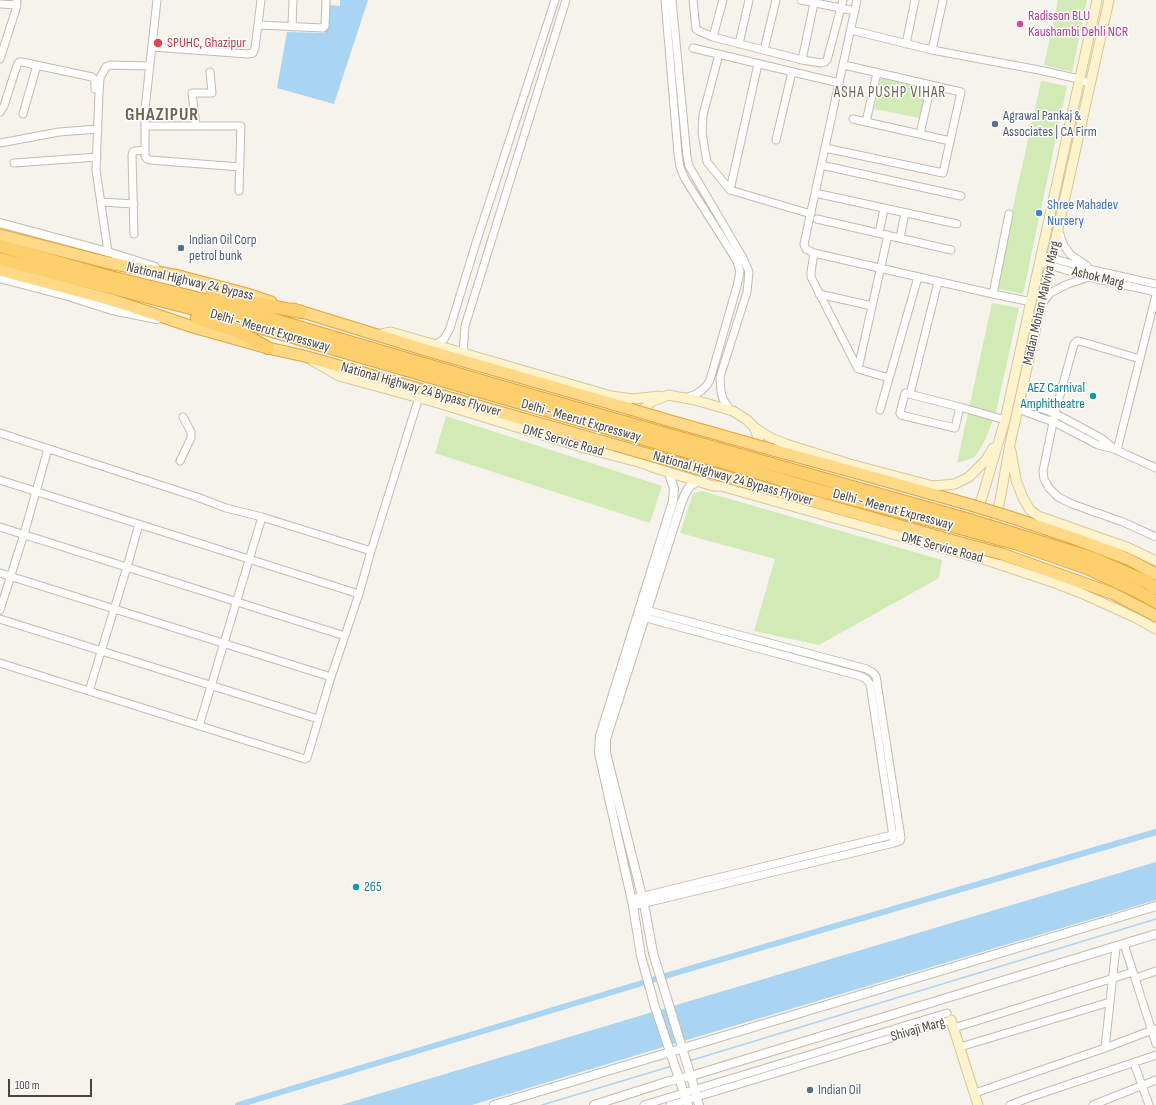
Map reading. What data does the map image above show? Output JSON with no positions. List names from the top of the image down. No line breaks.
{"streets":{"highway":["National Highway 24 Bypass","Delhi - Meerut Expressway","National Highway 24 Bypass Flyover"],"main road":["Madan Mohan Malviya Marg","DME Service Road","Shivaji Marg"],"street":["Ashok Marg"]},"crossings":[["Ashok Marg","Madan Mohan Malviya Marg"],["Madan Mohan Malviya Marg","DME Service Road"],["National Highway 24 Bypass Flyover","DME Service Road"]],"districts":["ASHA PUSHP VIHAR","GHAZIPUR"],"places":["Radisson BLU Kaushambi Dehli NCR","SPUHC, Ghazipur","Agrawal Pankaj & Associates | CA Firm","Shree Mahadev Nursery","Indian Oil Corp petrol bunk","AEZ Carnival Amphitheatre","265","Indian Oil"],"scale_bar":"100 m"}
